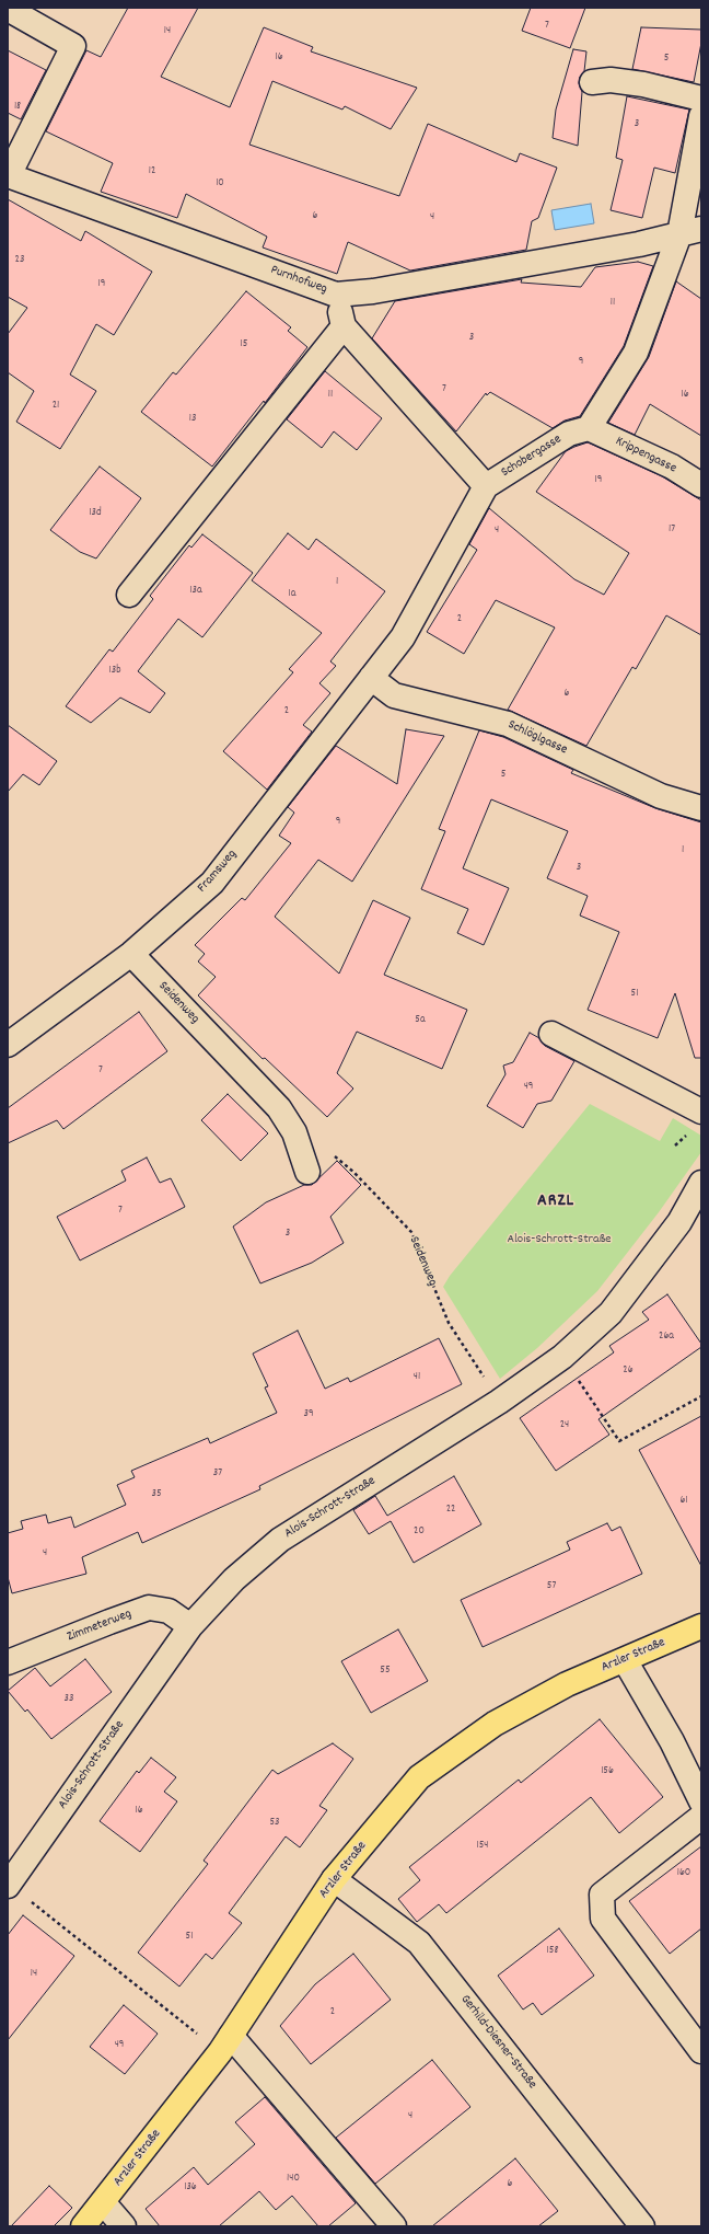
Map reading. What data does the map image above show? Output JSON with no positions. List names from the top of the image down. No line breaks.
{"streets":{"main road":["Arzler Straße"],"street":["Purnhofweg","Krippengasse","Schobergasse","Schlöglgasse","Framsweg","Seidenweg","Alois-Schrott-Straße","Zimmeterweg","Gerhild-Diesner-Straße"]},"crossings":[["Krippengasse","Schobergasse"],["Schobergasse","Schlöglgasse"],["Schobergasse","Framsweg"],["Schlöglgasse","Framsweg"],["Framsweg","Seidenweg"],["Seidenweg","Alois-Schrott-Straße"],["Alois-Schrott-Straße","Zimmeterweg"],["Arzler Straße","Gerhild-Diesner-Straße"]],"districts":["ARZL"],"parks":["Alois-Schrott-Straße"],"house_numbers":["7","14","16","5","18","3","12","10","6","4","23","19","11","3","15","9","7","11","16","21","13","19","13d","17","4","1","13a","1a","2","13b","6","2","5","9","1","3","51","5a","7","49","7","3","26a","26","41","39","24","37","35","61","22","20","4","57","55","33","156","16","53","154","160","51","158","14","2","49","4","140","6","136"]}
